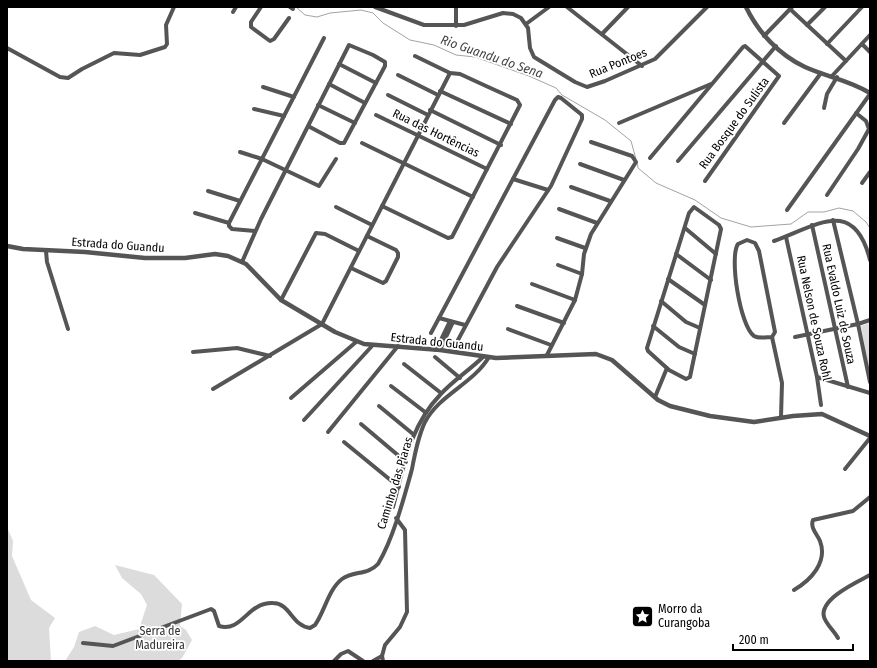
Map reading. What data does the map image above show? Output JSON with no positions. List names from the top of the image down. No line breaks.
{"streets":{"street":["Rua Pontoes","Rua Bosque do Sulista","Rua das Hortências","Estrada do Guandu","Rua Evaldo Luiz de Souza","Rua Nelson de Souza Rohl","Caminho das Piaras"]},"crossings":[["Estrada do Guandu","Caminho das Piaras"]],"water":["Rio Guandu do Sena"],"parks":["Serra de Madureira"],"places":{"place":["Morro da Curangoba"]},"scale_bar":"200 m"}
